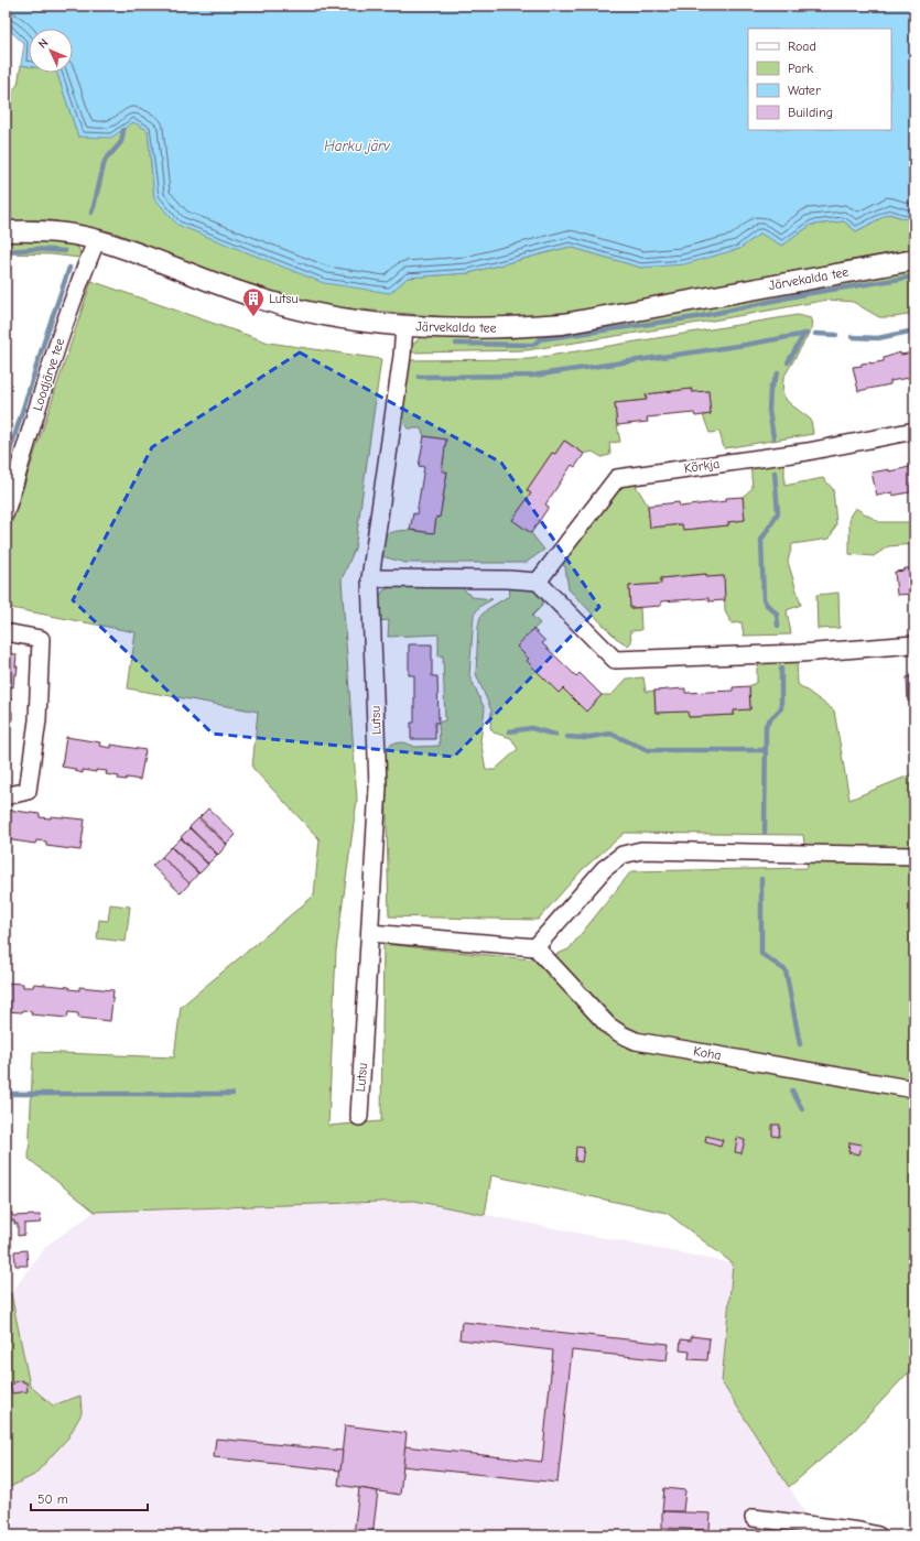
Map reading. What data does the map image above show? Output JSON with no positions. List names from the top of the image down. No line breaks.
{"streets":{"street":["Järvekalda tee","Loodjärve tee","Kõrkja","Lutsu","Koha"]},"crossings":[["Järvekalda tee","Loodjärve tee"],["Järvekalda tee","Lutsu"]],"water":["Harku järv"],"places":{"building":["Lutsu"]},"legend":["Road","Park","Water","Building"],"scale_bar":"50 m","north":"top left"}
